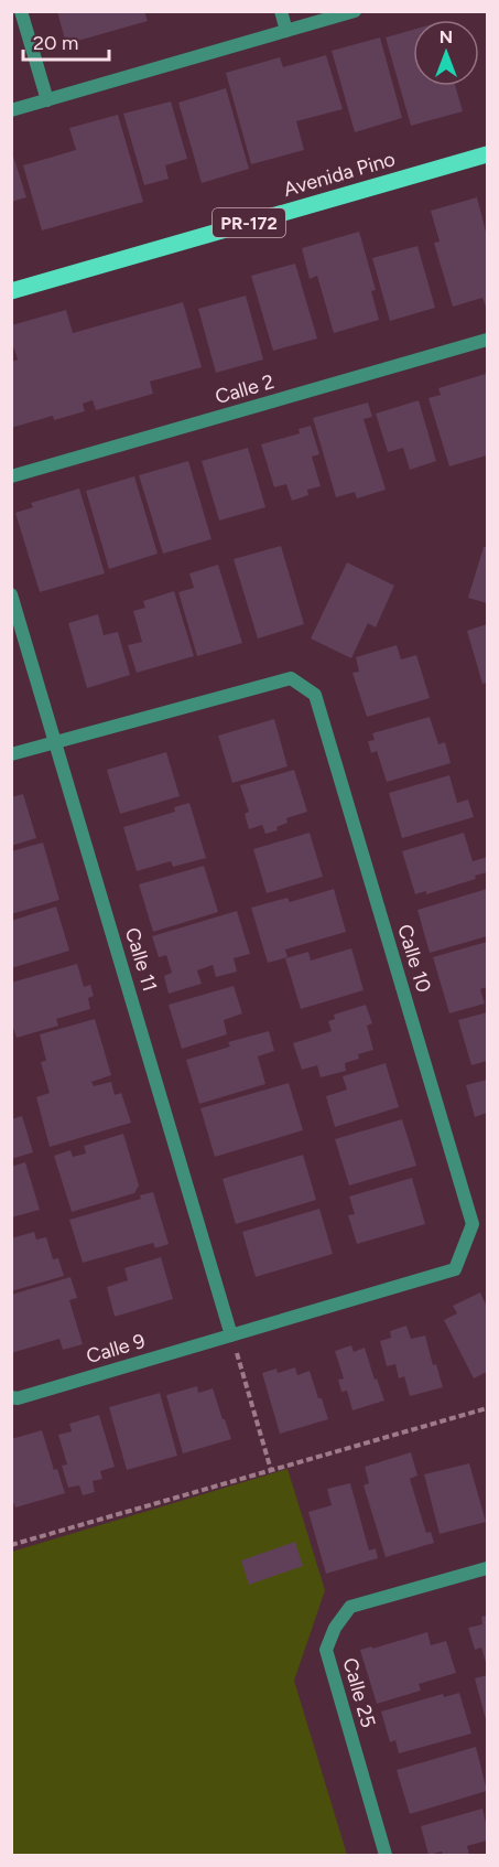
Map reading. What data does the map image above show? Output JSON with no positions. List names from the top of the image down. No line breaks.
{"streets":{"main road":["Avenida Pino","PR-172"],"street":["Calle 2","Calle 10","Calle 11","Calle 9","Calle 25"]},"crossings":[["Calle 10","Calle 11"],["Calle 10","Calle 9"],["Calle 11","Calle 9"]],"scale_bar":"20 m","north":"top"}
